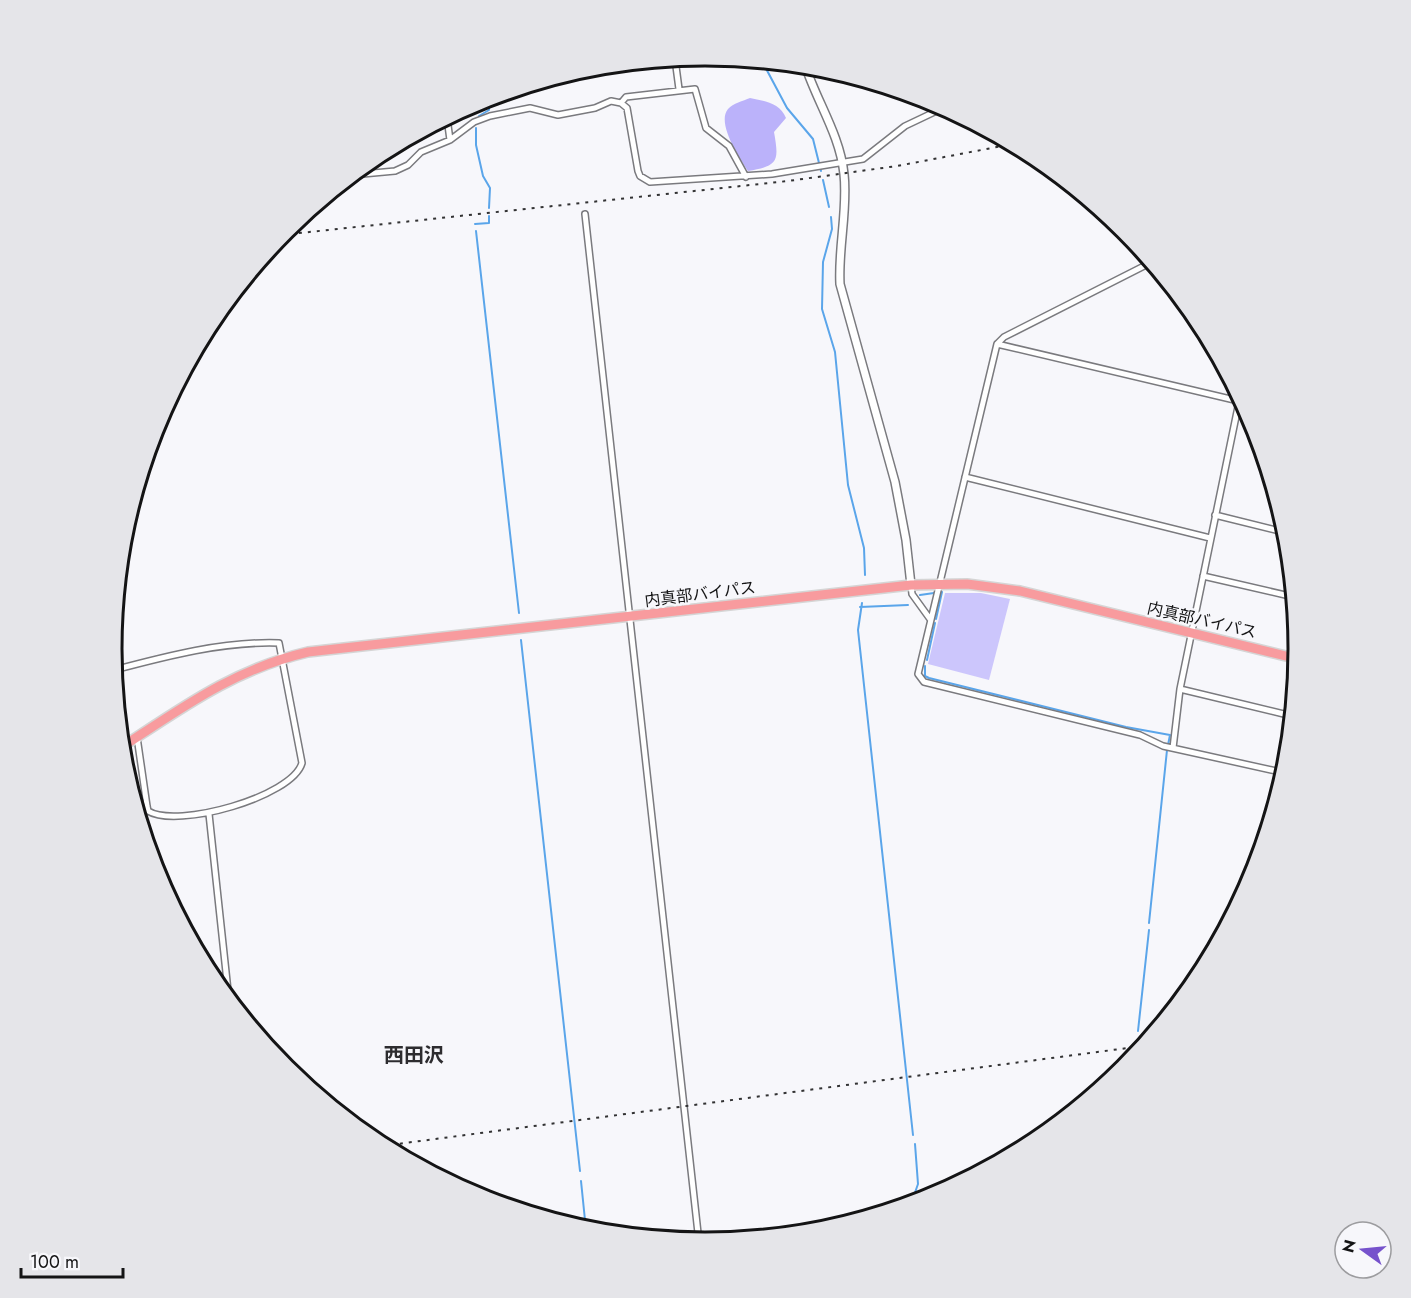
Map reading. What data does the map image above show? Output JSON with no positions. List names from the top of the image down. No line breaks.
{"streets":{"highway":["内真部バイパス"]},"districts":["西田沢"],"scale_bar":"100 m","north":"left"}
